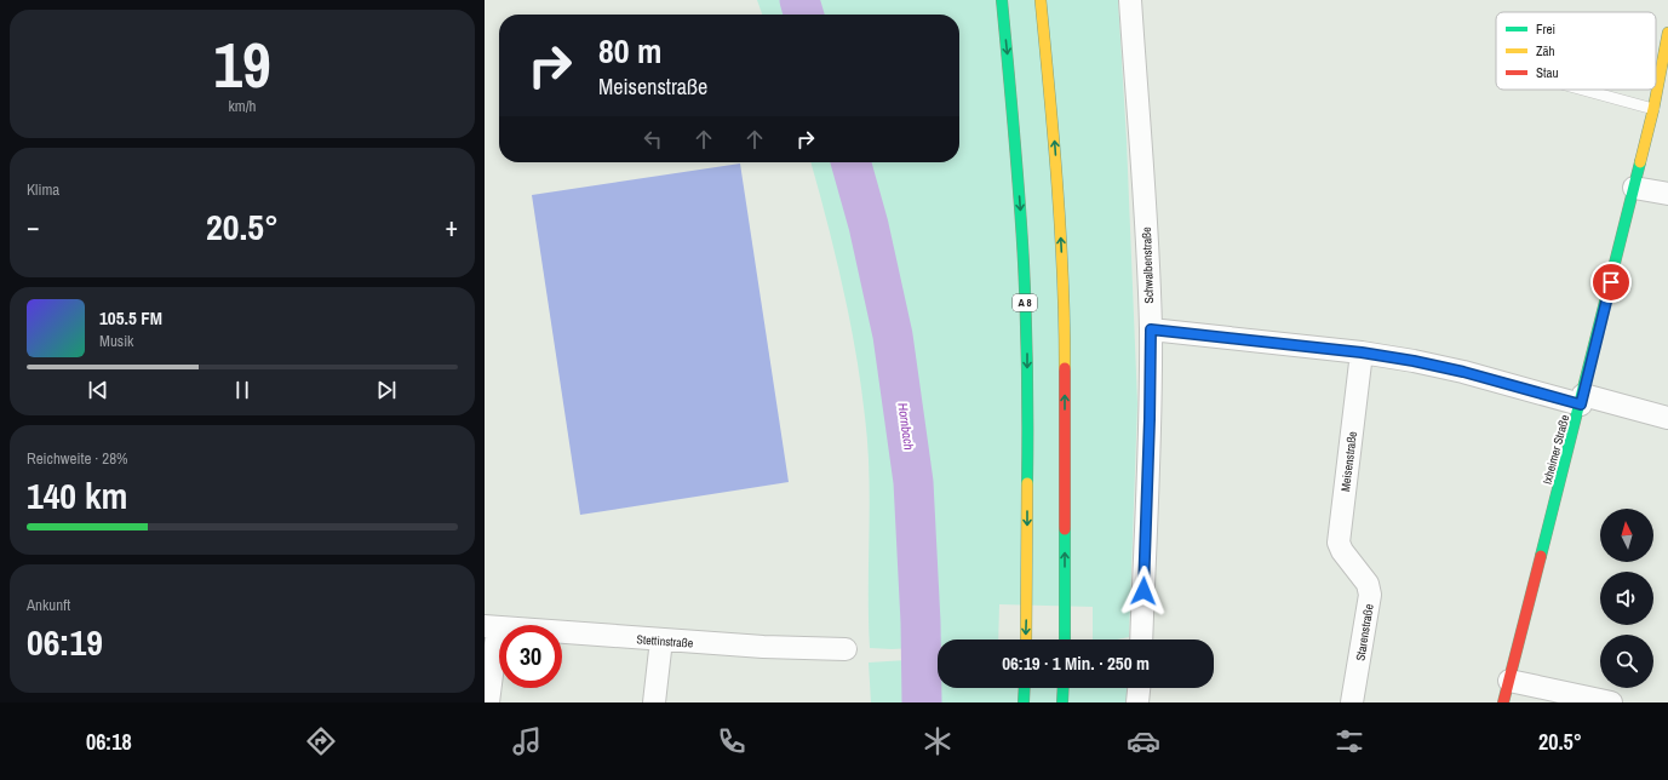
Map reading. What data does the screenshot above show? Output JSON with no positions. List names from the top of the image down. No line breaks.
{"streets":{"main road":["A 8","Ixheimer Straße"],"street":["Schwalbenstraße","Meisenstraße","Starenstraße","Stettinstraße"]},"crossings":[["Meisenstraße","Starenstraße"]],"water":["Hornbach"],"legend":["Frei","Zäh","Stau"],"north":"top","page":{"tile":[["19","km/h"],"Klima",["Reichweite · 28%","140 km"],["Ankunft","06:19"]],"turn":["80 m","Meisenstraße"],"heat":["−","20.5°","+"],"song":["105.5 FM","Musik"],"limit":"30","trip":"06:19 · 1 Min. · 250 m","tabs":["06:18","20.5°"]}}
